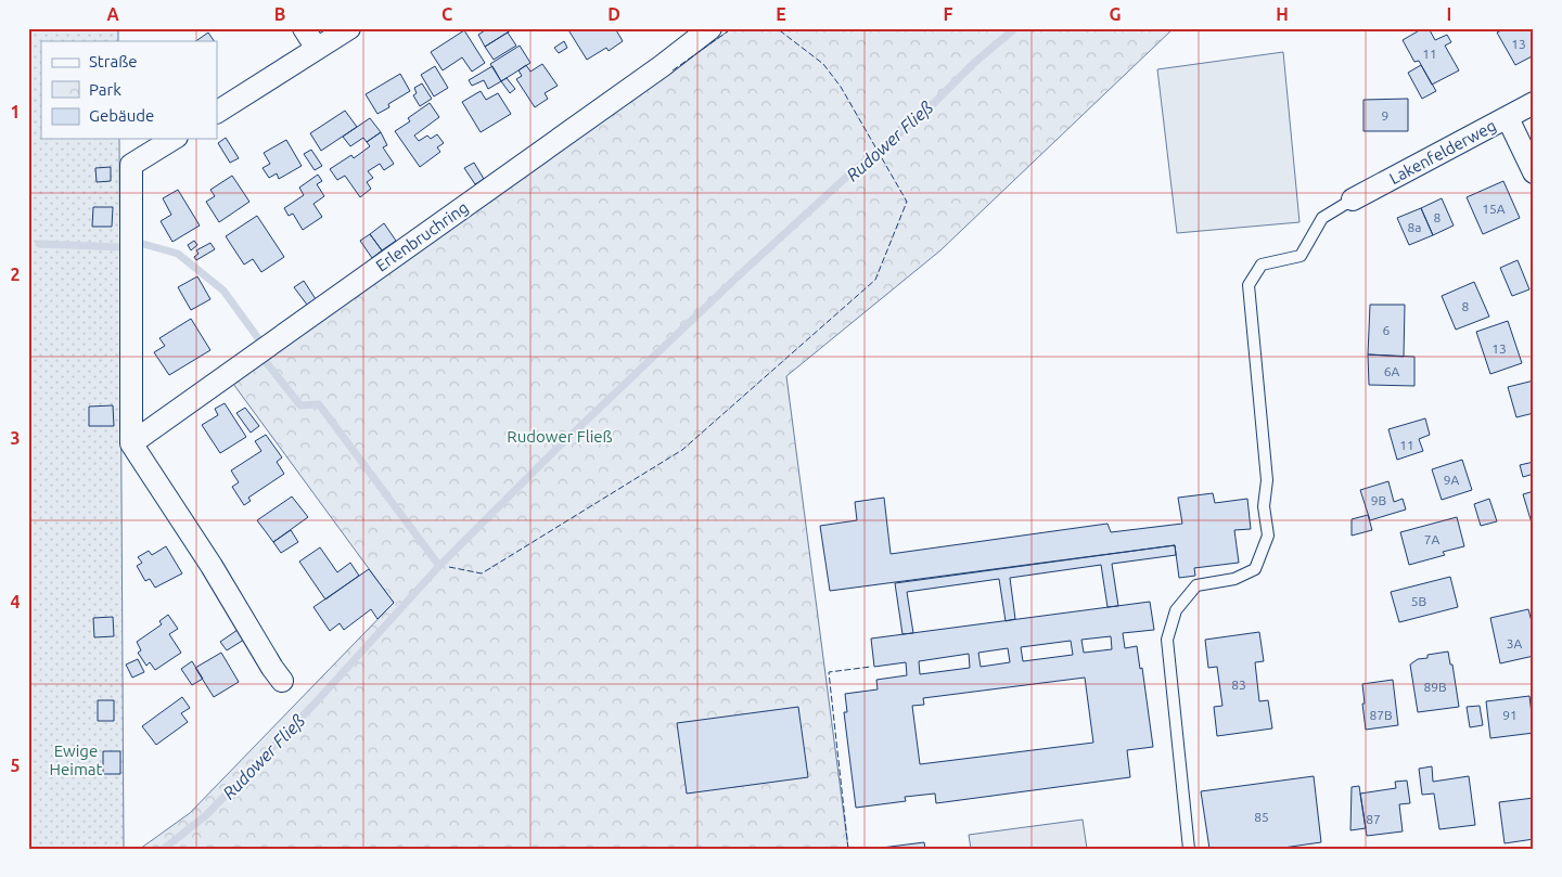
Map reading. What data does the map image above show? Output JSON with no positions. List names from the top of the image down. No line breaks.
{"streets":{"street":["Lakenfelderweg","Erlenbruchring"]},"water":["Rudower Fließ"],"parks":["Rudower Fließ","Ewige Heimat"],"house_numbers":["13","11","9","15A","8","8a","8","6","13","6A","11","9A","9B","7A","5B","3A","83","89B","87B","91","85","87"],"legend":["Straße","Park","Gebäude"],"grid":{"columns":["A","B","C","D","E","F","G","H","I"],"rows":["1","2","3","4","5"]}}
